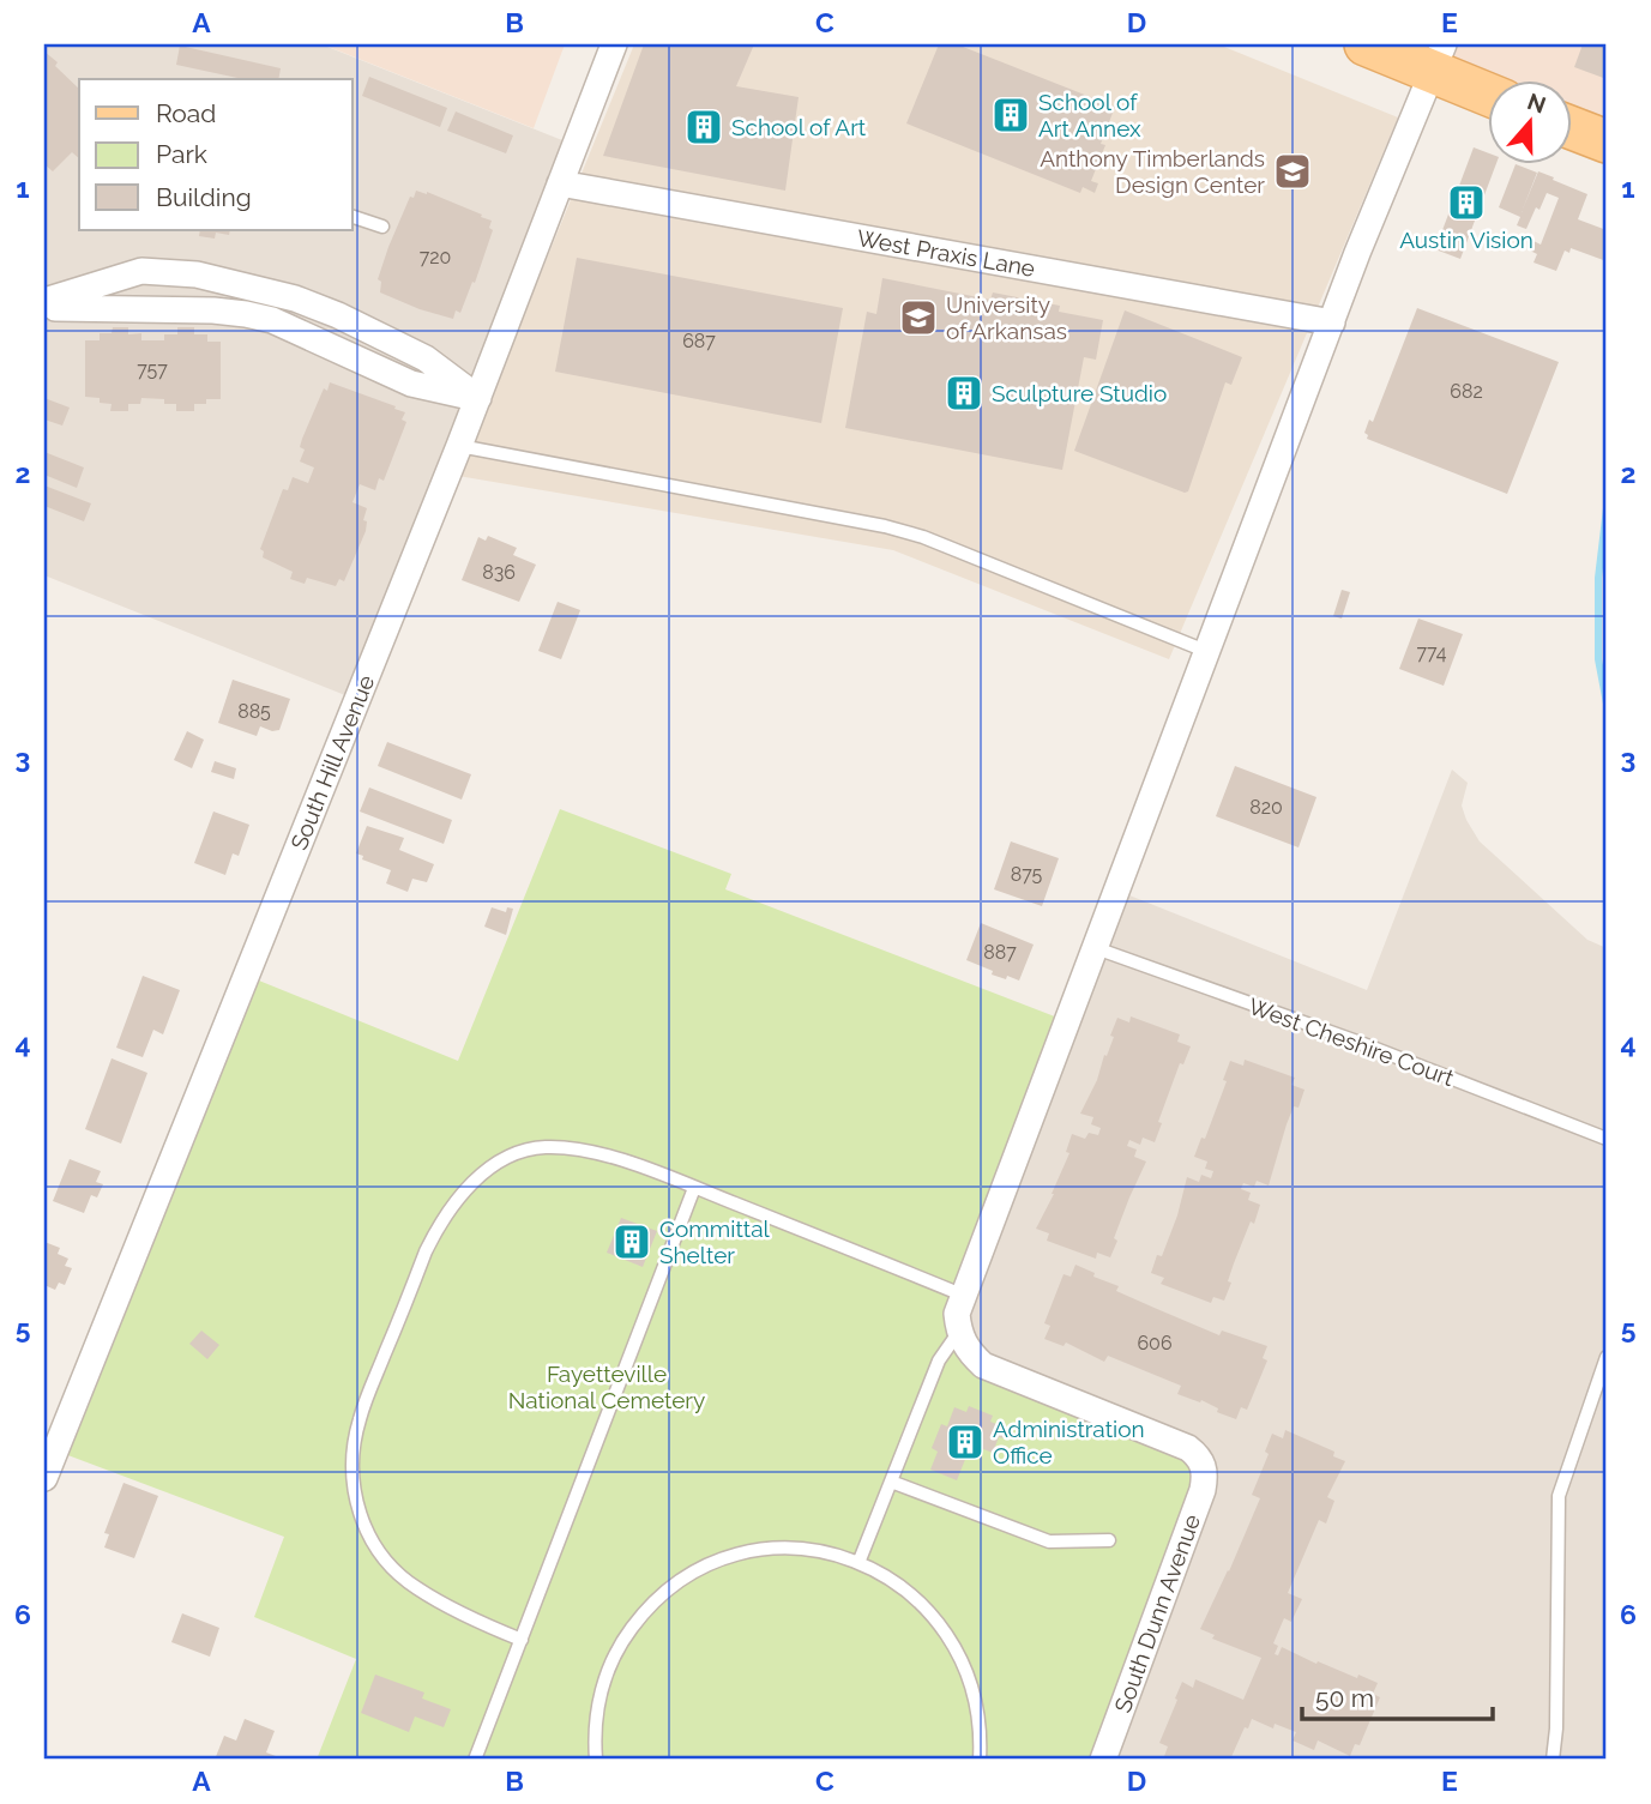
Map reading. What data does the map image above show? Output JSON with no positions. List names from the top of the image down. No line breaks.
{"streets":{"street":["West Praxis Lane","South Hill Avenue","South Dunn Avenue"],"lane":["West Cheshire Court"]},"crossings":[["West Praxis Lane","South Hill Avenue"]],"parks":["Fayetteville National Cemetery"],"places":{"building":["School of Art Annex","School of Art","Austin Vision","Sculpture Studio","Committal Shelter","Administration Office"],"school or university":["Anthony Timberlands Design Center","University of Arkansas"]},"house_numbers":["720","687","757","682","836","774","885","820","875","887","606"],"legend":["Road","Park","Building"],"scale_bar":"50 m","north":"top","grid":{"columns":["A","B","C","D","E"],"rows":["1","2","3","4","5","6"]}}
